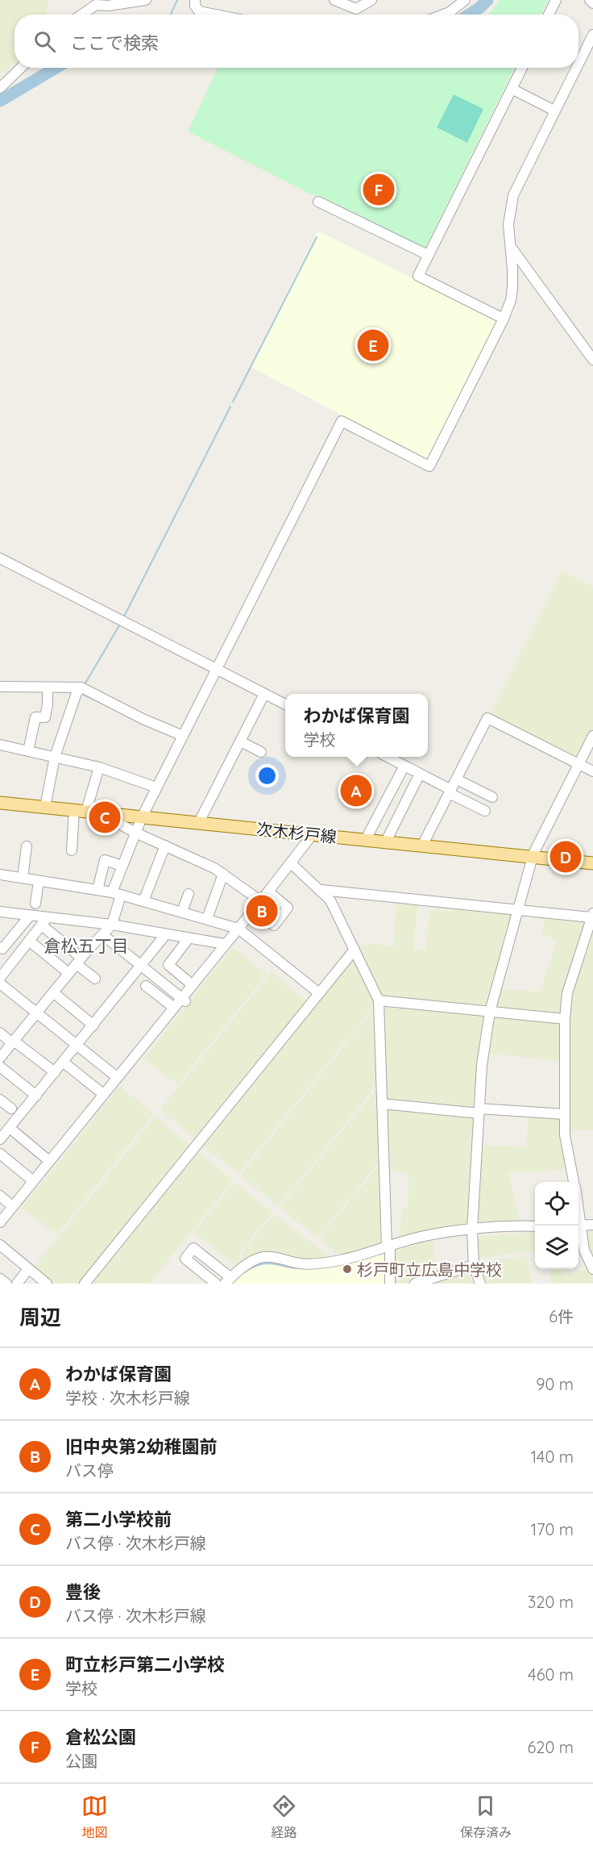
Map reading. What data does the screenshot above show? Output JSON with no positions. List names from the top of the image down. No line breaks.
{"streets":{"main road":["次木杉戸線"]},"districts":["倉松五丁目"],"places":["杉戸町立広島中学校"],"page":{"search":"ここで検索","pins":["F","E","A","C","D","B"],"popup":["わかば保育園","学校"],"heading":["周辺","6件"],"list":[{"mark":"A","name":"わかば保育園","note":"学校 · 次木杉戸線","value":"90 m"},{"mark":"B","name":"旧中央第2幼稚園前","note":"バス停","value":"140 m"},{"mark":"C","name":"第二小学校前","note":"バス停 · 次木杉戸線","value":"170 m"},{"mark":"D","name":"豊後","note":"バス停 · 次木杉戸線","value":"320 m"},{"mark":"E","name":"町立杉戸第二小学校","note":"学校","value":"460 m"},{"mark":"F","name":"倉松公園","note":"公園","value":"620 m"}],"nav":["地図","経路","保存済み"]}}
